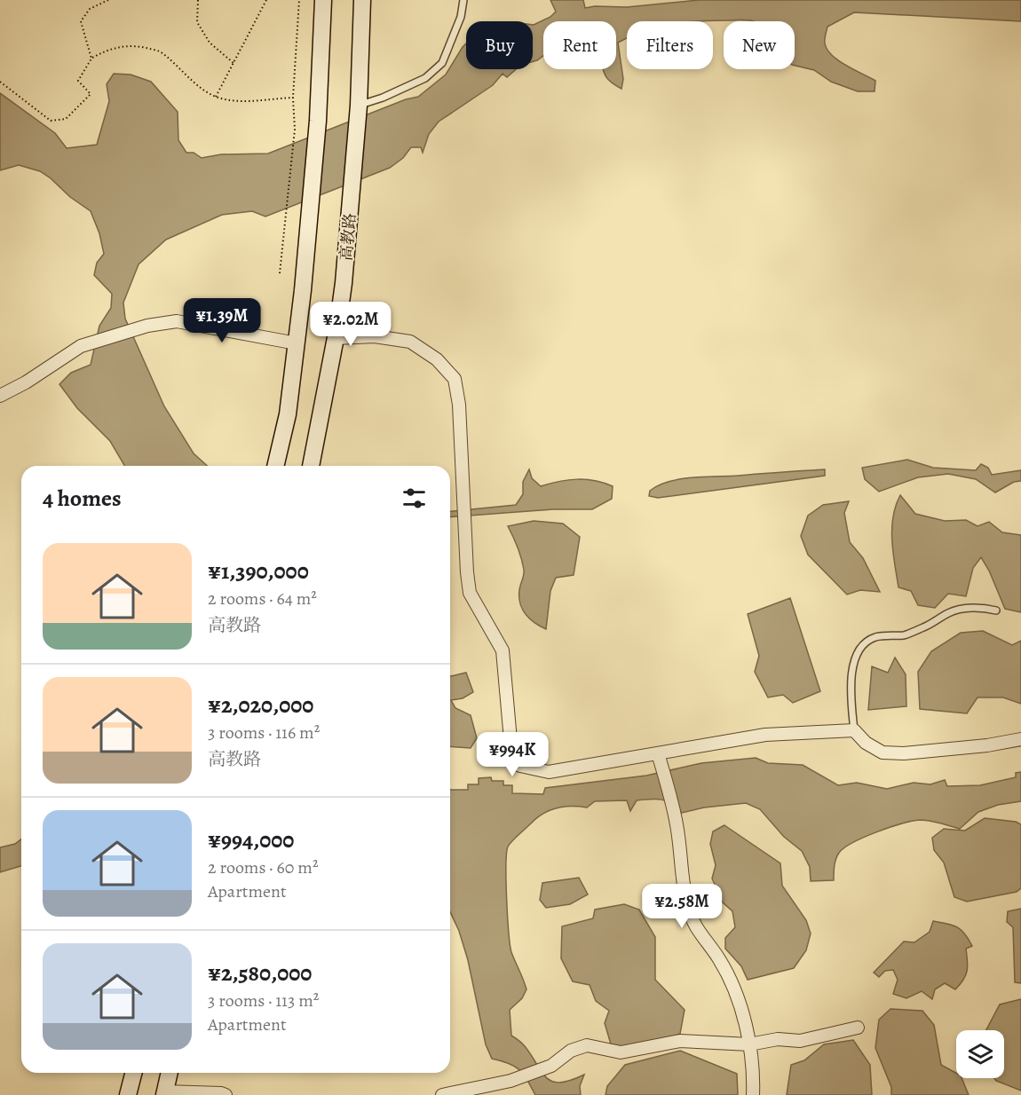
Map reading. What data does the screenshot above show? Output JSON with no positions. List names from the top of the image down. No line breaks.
{"streets":{"main road":["高教路"]},"page":{"chip":["Buy","Rent","Filters","New"],"price":["¥1.39M","¥2.02M","¥994K","¥2.58M"],"heading":"4 homes","list":[{"name":"¥1,390,000","note":"2 rooms · 64 m² · 高教路"},{"name":"¥2,020,000","note":"3 rooms · 116 m² · 高教路"},{"name":"¥994,000","note":"2 rooms · 60 m² · Apartment"},{"name":"¥2,580,000","note":"3 rooms · 113 m² · Apartment"}]}}
